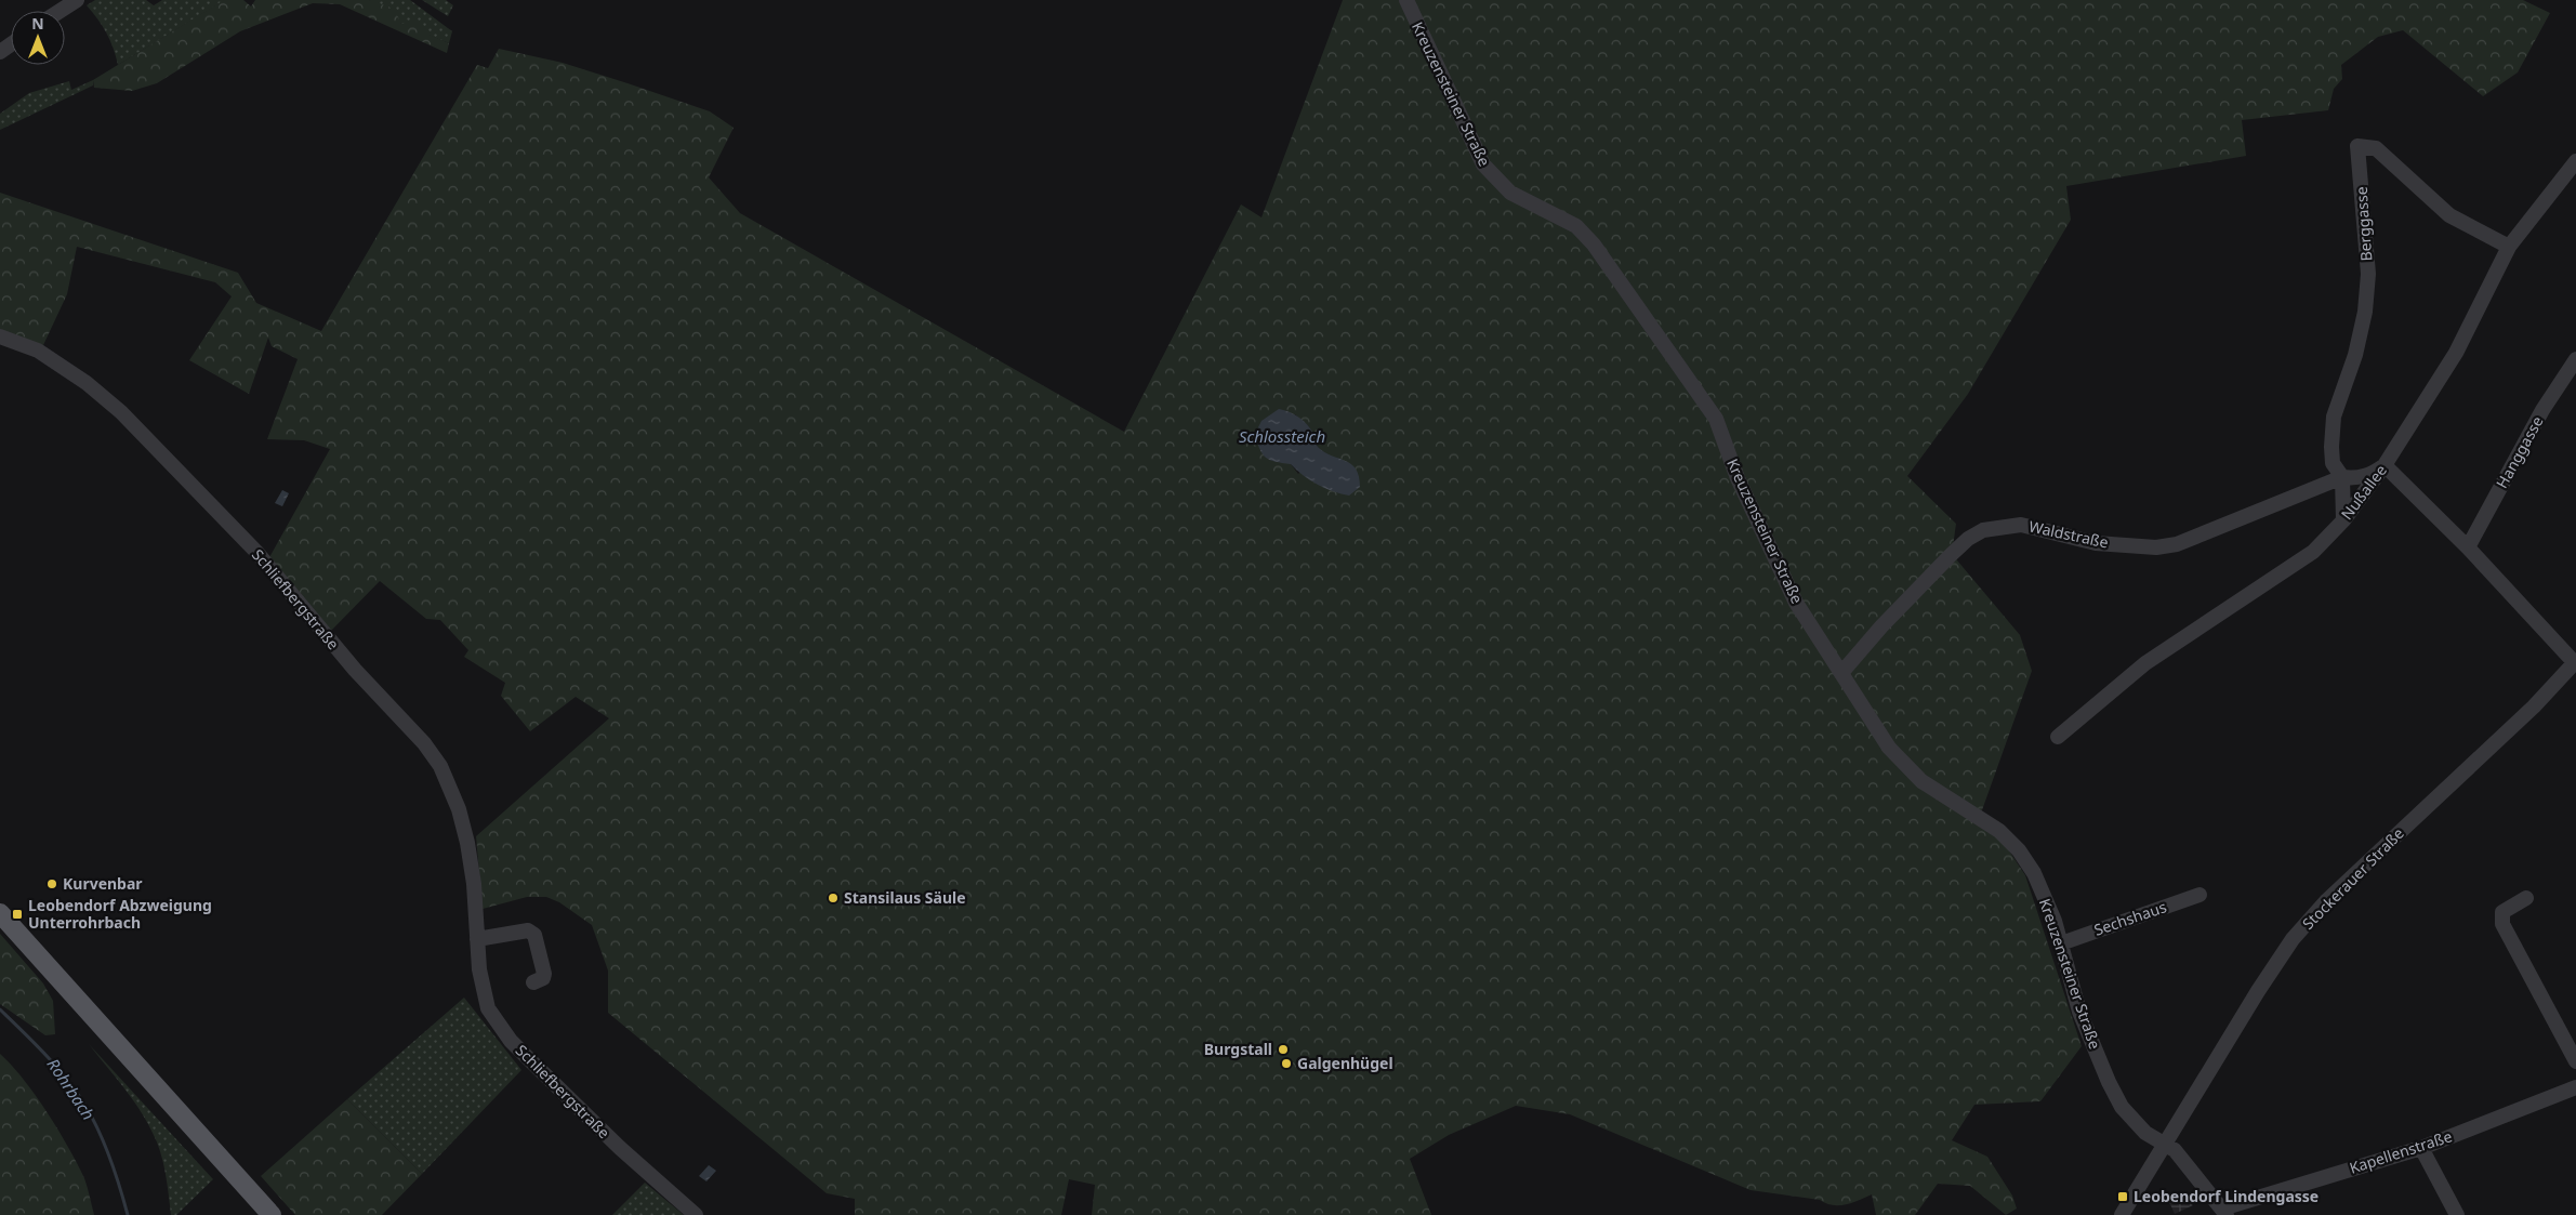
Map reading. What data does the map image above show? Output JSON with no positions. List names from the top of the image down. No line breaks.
{"streets":{"street":["Kreuzensteiner Straße","Berggasse","Hanggasse","Nußallee","Waldstraße","Schliefbergstraße","Stockerauer Straße","Sechshaus","Kapellenstraße"]},"crossings":[["Kreuzensteiner Straße","Waldstraße"],["Kreuzensteiner Straße","Stockerauer Straße"],["Kreuzensteiner Straße","Sechshaus"],["Kreuzensteiner Straße","Kapellenstraße"],["Berggasse","Nußallee"],["Berggasse","Waldstraße"]],"water":["Schlossteich","Rohrbach"],"places":{"other":["Kurvenbar","Stansilaus Säule","Burgstall","Galgenhügel"],"transit":["Leobendorf Abzweigung Unterrohrbach","Leobendorf Lindengasse"]},"north":"top"}
